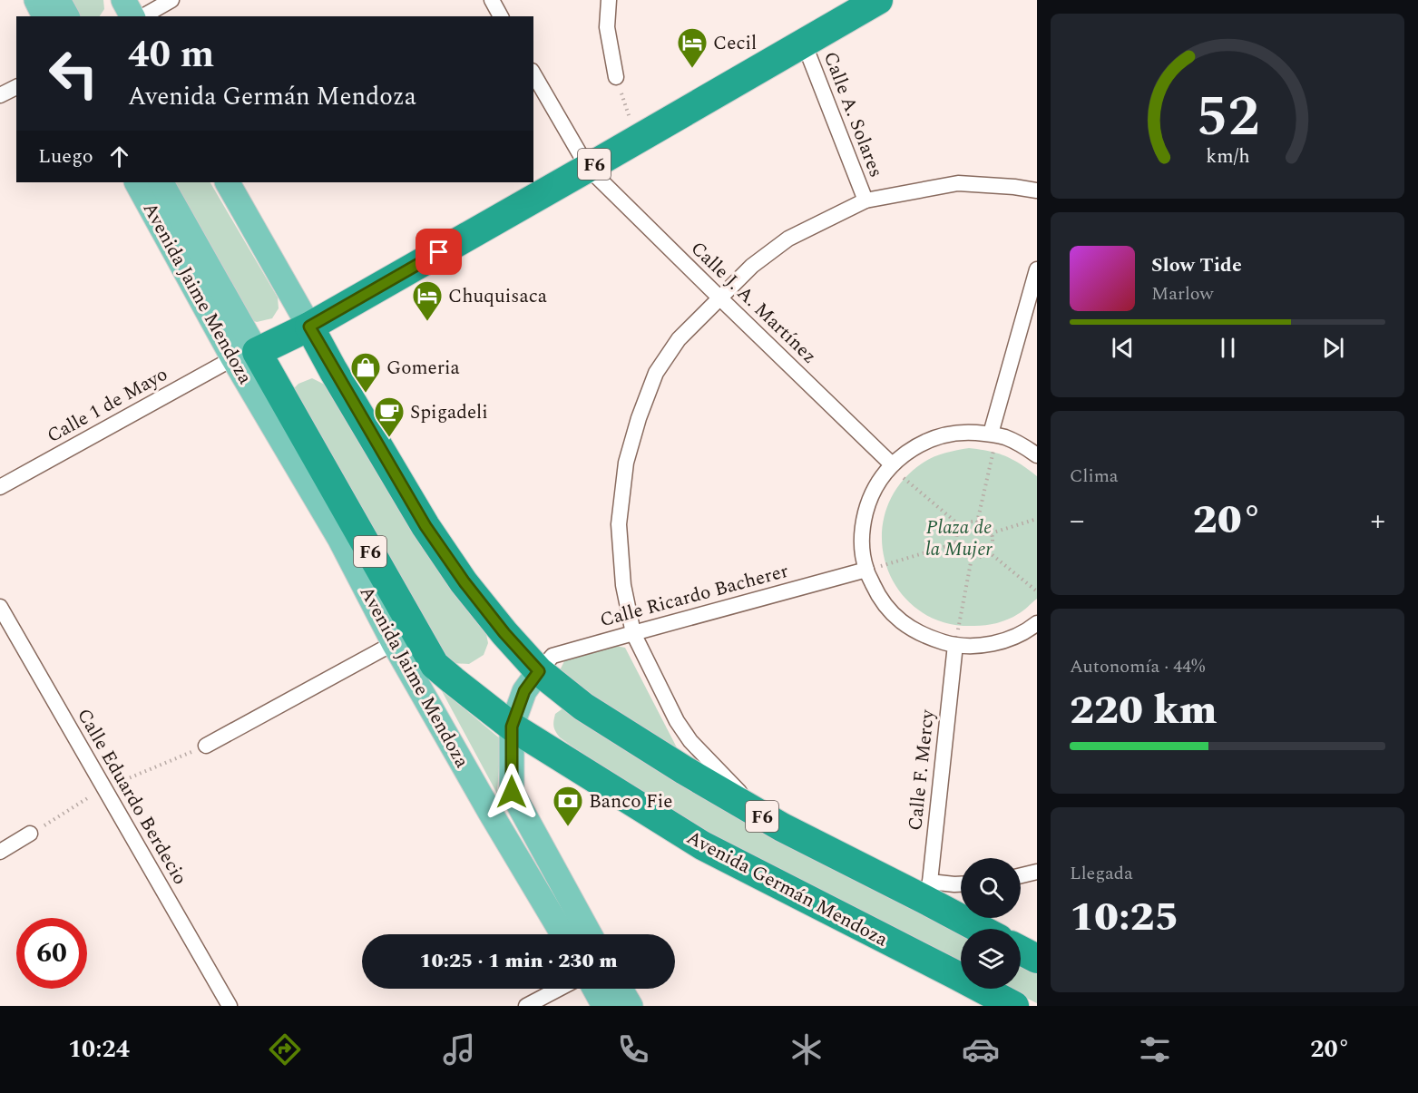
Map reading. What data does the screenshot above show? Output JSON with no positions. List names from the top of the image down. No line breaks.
{"streets":{"highway":["F6","Avenida Jaime Mendoza","Avenida Germán Mendoza"],"street":["Calle A. Solares","Calle J. A. Martínez","Calle 1 de Mayo","Calle Ricardo Bacherer","Calle F. Mercy","Calle Eduardo Berdecio"]},"crossings":[["Calle A. Solares","F6"],["F6","Avenida Jaime Mendoza"],["F6","Calle J. A. Martínez"],["F6","Calle 1 de Mayo"],["F6","Calle Ricardo Bacherer"],["F6","Calle F. Mercy"],["Avenida Jaime Mendoza","Calle 1 de Mayo"],["Avenida Jaime Mendoza","Avenida Germán Mendoza"]],"parks":["Plaza de la Mujer"],"places":{"hotel":["Cecil","Chuquisaca"],"shop":["Gomeria"],"cafe":["Spigadeli"],"bank":["Banco Fie"]},"page":{"turn":["40 m","Avenida Germán Mendoza"],"then":"Luego","song":["Slow Tide","Marlow"],"tile":["Clima",["Autonomía · 44%","220 km"],["Llegada","10:25"]],"heat":["−","20°","+"],"limit":"60","trip":"10:25 · 1 min · 230 m","tabs":["10:24","20°"],"gauge":["52","km/h"]}}
